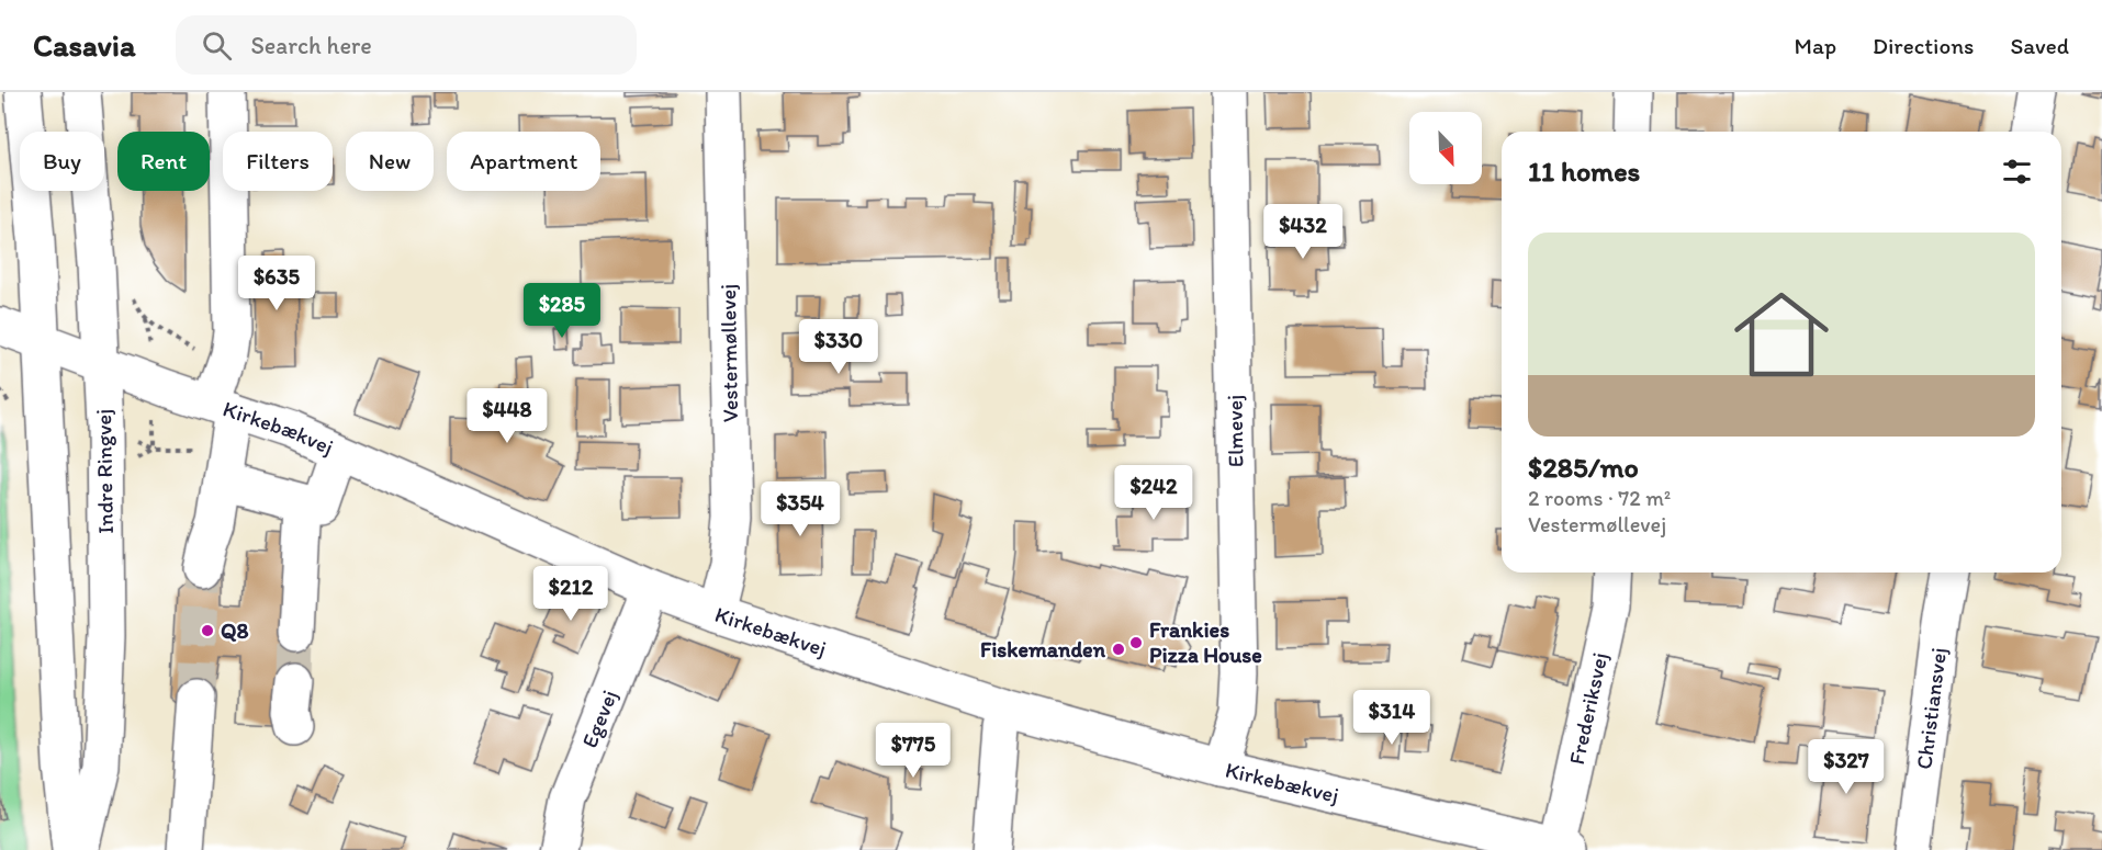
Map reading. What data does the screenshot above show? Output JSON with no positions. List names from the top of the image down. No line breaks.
{"streets":{"street":["Vestermøllevej","Kirkebækvej","Elmevej","Indre Ringvej","Frederiksvej","Christiansvej","Egevej"]},"crossings":[["Vestermøllevej","Kirkebækvej"],["Kirkebækvej","Elmevej"],["Kirkebækvej","Indre Ringvej"],["Kirkebækvej","Frederiksvej"],["Kirkebækvej","Egevej"]],"places":["Q8","Frankies Pizza House","Fiskemanden"],"north":"bottom right","page":{"header":"Casavia","search":"Search here","nav":["Map","Directions","Saved"],"chip":["Buy","Rent","Filters","New","Apartment"],"heading":"11 homes","price":["$432","$635","$285","$330","$448","$242","$354","$212","$314","$775","$327"],"list":[{"name":"$285/mo","note":"2 rooms · 72 m² · Vestermøllevej"}]}}
